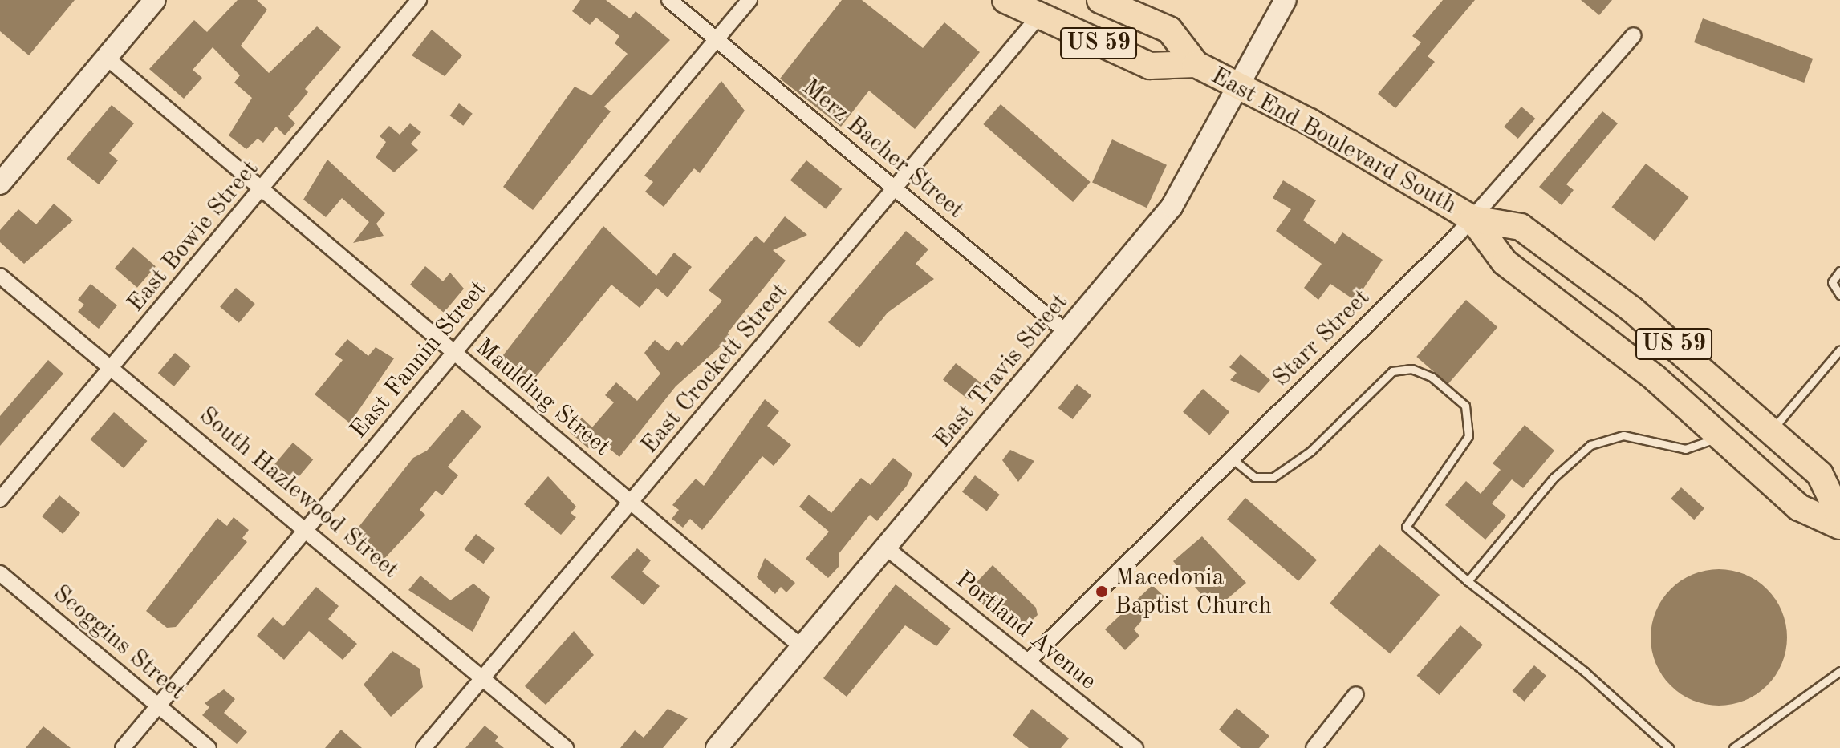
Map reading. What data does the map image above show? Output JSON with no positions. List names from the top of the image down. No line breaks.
{"streets":{"highway":["US 59","East End Boulevard South"],"street":["Merz Bacher Street","East Bowie Street","Starr Street","East Fannin Street","East Crockett Street","East Travis Street","Maulding Street","South Hazlewood Street","Portland Avenue","Scoggins Street"]},"crossings":[["East End Boulevard South","Starr Street"],["East End Boulevard South","East Crockett Street"],["East End Boulevard South","East Travis Street"],["Merz Bacher Street","East Fannin Street"],["Merz Bacher Street","East Crockett Street"],["Merz Bacher Street","East Travis Street"],["East Bowie Street","Maulding Street"],["East Bowie Street","South Hazlewood Street"],["Starr Street","Portland Avenue"],["East Fannin Street","Maulding Street"],["East Fannin Street","South Hazlewood Street"],["East Fannin Street","Scoggins Street"],["East Crockett Street","Maulding Street"],["East Crockett Street","South Hazlewood Street"],["East Travis Street","Maulding Street"],["East Travis Street","Portland Avenue"]],"places":["Macedonia Baptist Church"]}
